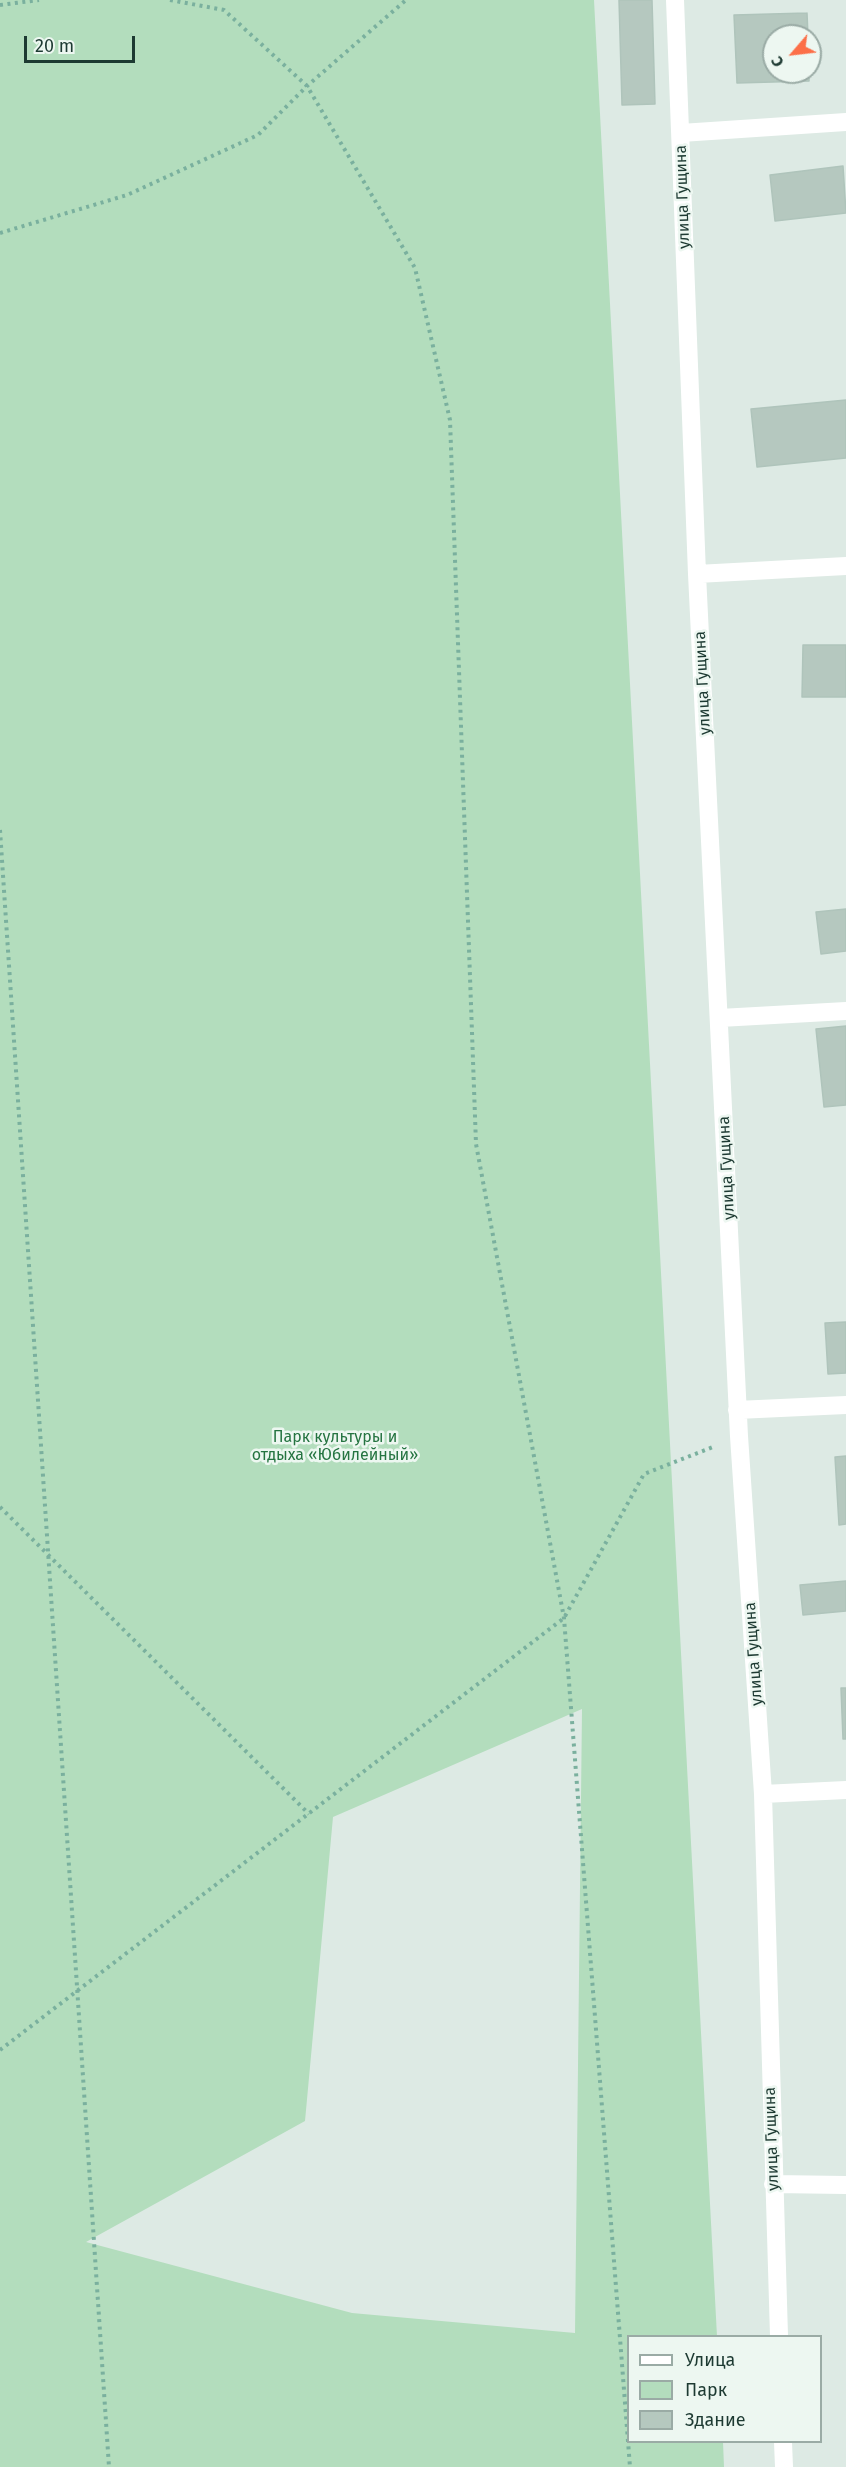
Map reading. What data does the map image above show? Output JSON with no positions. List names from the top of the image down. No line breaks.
{"streets":{"street":["улица Гущина"]},"parks":["Парк культуры и отдыха «Юбилейный»"],"legend":["Улица","Парк","Здание"],"scale_bar":"20 m","north":"bottom left"}
